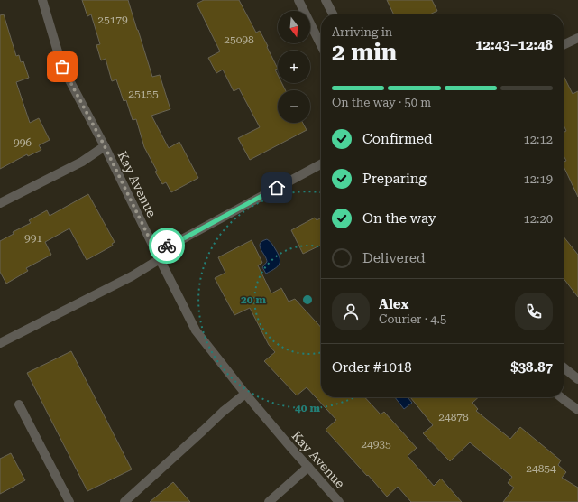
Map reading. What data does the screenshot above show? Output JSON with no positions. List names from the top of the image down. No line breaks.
{"streets":{"street":["Kay Avenue"]},"house_numbers":["25179","25098","25155","996","991","24878","24935","24854"],"north":"bottom","page":{"map_buttons":["+","−"],"heading":["2 min","Arriving in","12:43–12:48"],"panel":["Alex","Courier · 4.5","Order #1018","$38.87"],"bar":"On the way · 50 m","list":[["Confirmed","12:12"],["Preparing","12:19"],["On the way","12:20"],"Delivered"]},"rings":["20 m","40 m"]}
